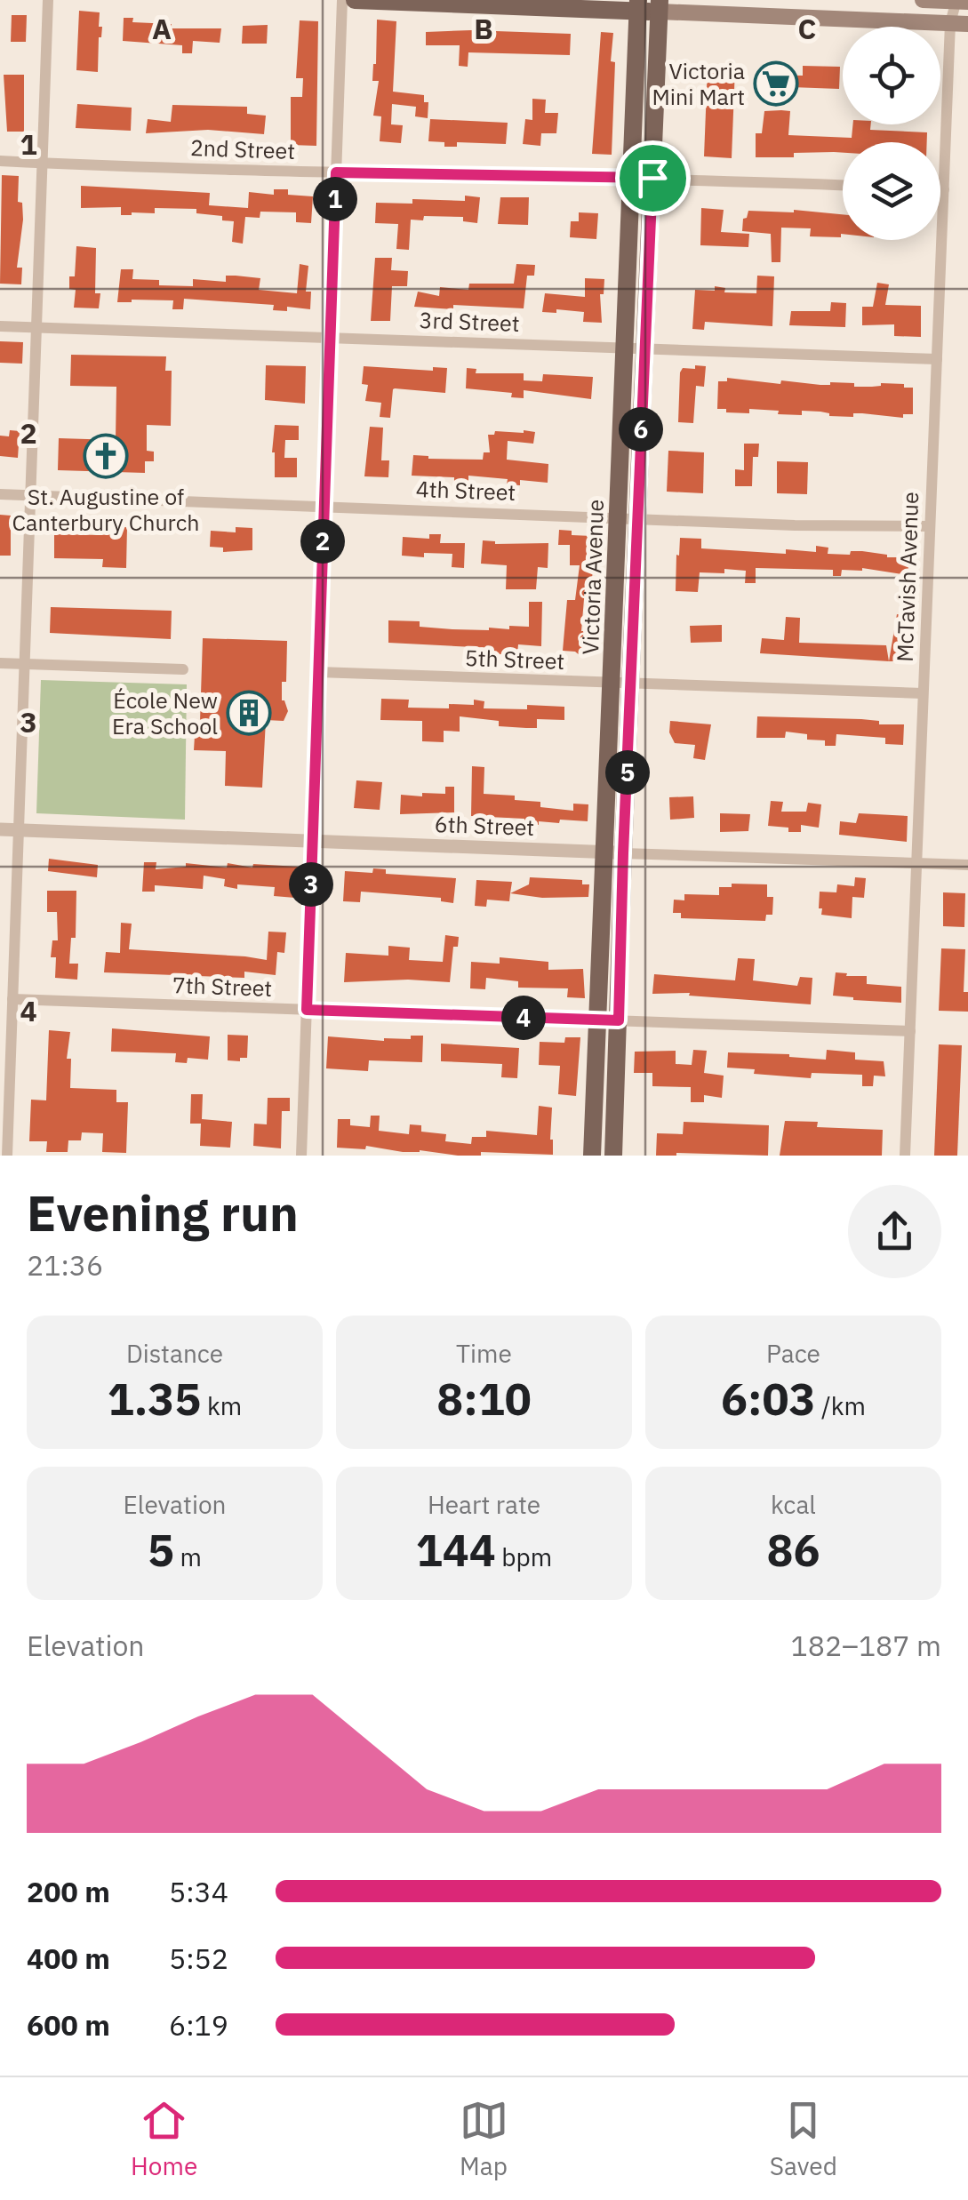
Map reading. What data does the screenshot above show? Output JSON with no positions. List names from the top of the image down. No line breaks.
{"streets":{"main road":["Victoria Avenue"],"street":["2nd Street","3rd Street","4th Street","McTavish Avenue","5th Street","6th Street","7th Street"]},"crossings":[["2nd Street","Victoria Avenue"],["3rd Street","Victoria Avenue"],["3rd Street","McTavish Avenue"],["4th Street","Victoria Avenue"],["4th Street","McTavish Avenue"],["Victoria Avenue","5th Street"],["Victoria Avenue","6th Street"],["Victoria Avenue","7th Street"],["McTavish Avenue","5th Street"],["McTavish Avenue","6th Street"],["McTavish Avenue","7th Street"]],"places":{"supermarket":["Victoria Mini Mart"],"church":["St. Augustine of Canterbury Church"],"building":["École New Era School"]},"page":{"pins":["1","6","2","5","3","4"],"heading":["Evening run","21:36"],"stats":[["Distance","1.35 km"],["Time","8:10"],["Pace","6:03 /km"],["Elevation","5 m"],["Heart rate","144 bpm"],["kcal","86"]],"chart":["Elevation","182–187 m"],"list":[{"name":"200 m","note":"5:34"},{"name":"400 m","note":"5:52"},{"name":"600 m","note":"6:19"}],"tabs":["Home","Map","Saved"]},"grid":{"columns":["A","B","C"],"rows":["1","2","3","4"]}}
